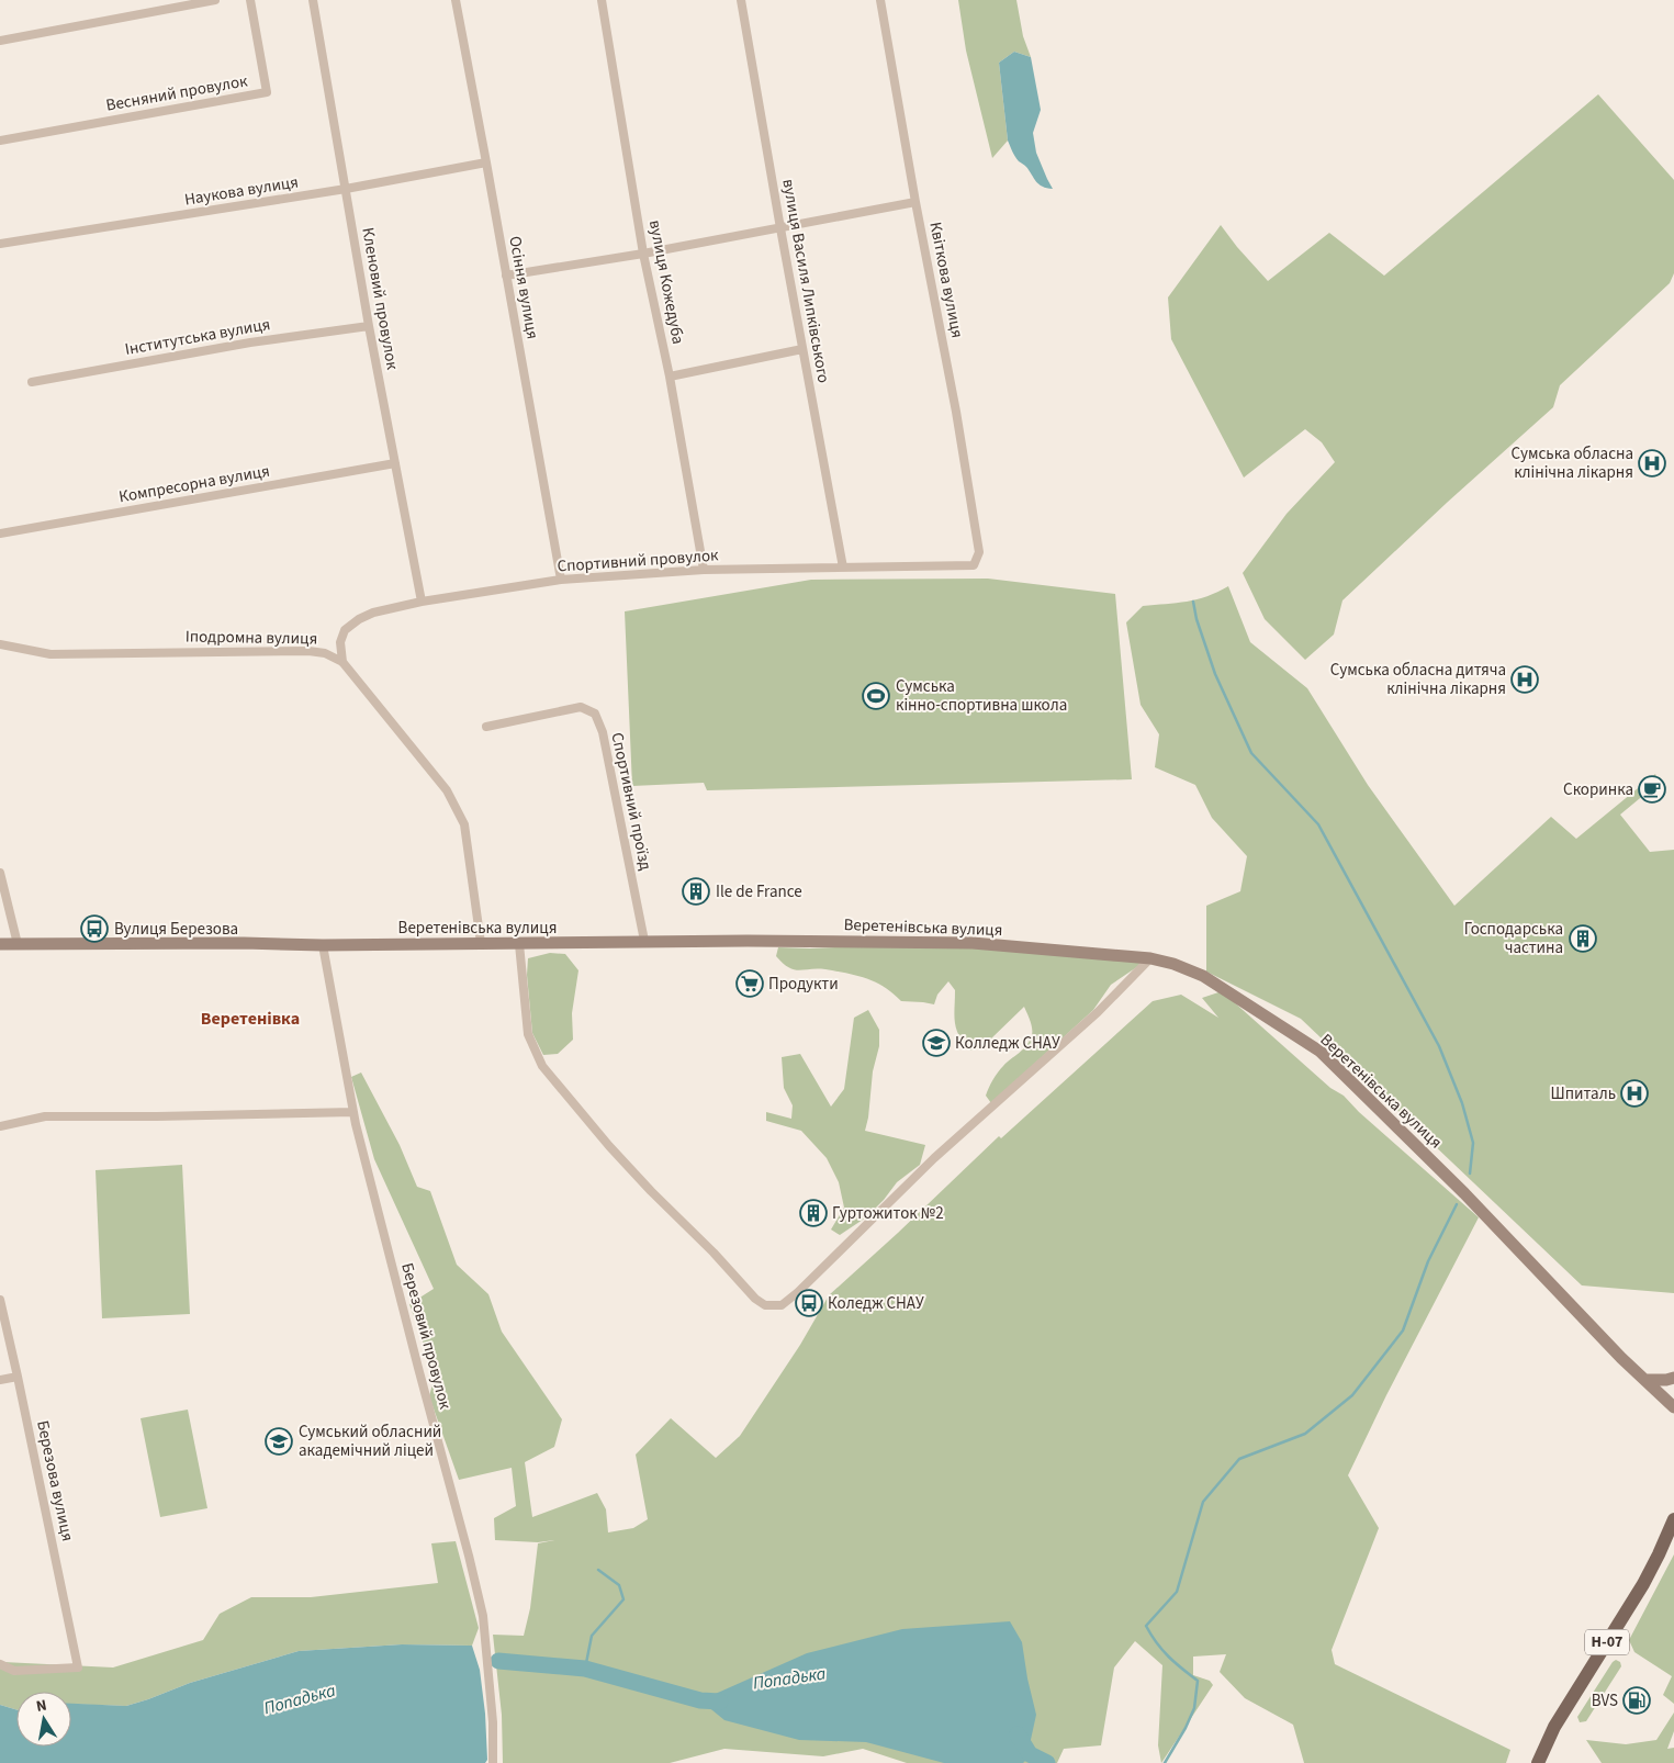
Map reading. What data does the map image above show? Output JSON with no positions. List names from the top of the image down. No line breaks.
{"streets":{"main road":["Н-07"],"street":["Весняний провулок","Наукова вулиця","Квіткова вулиця","вулиця Василя Липківського","вулиця Кожедуба","Осіння вулиця","Кленовий провулок","Інститутська вулиця","Компресорна вулиця","Спортивний провулок","Іподромна вулиця","Спортивний проїзд","Веретенівська вулиця","Березовий провулок","Березова вулиця"]},"crossings":[["Наукова вулиця","Осіння вулиця"],["Наукова вулиця","Кленовий провулок"],["Квіткова вулиця","Спортивний провулок"],["вулиця Василя Липківського","Спортивний провулок"],["вулиця Кожедуба","Спортивний провулок"],["Осіння вулиця","Спортивний провулок"],["Кленовий провулок","Інститутська вулиця"],["Кленовий провулок","Компресорна вулиця"],["Кленовий провулок","Спортивний провулок"],["Спортивний провулок","Іподромна вулиця"],["Спортивний проїзд","Веретенівська вулиця"],["Веретенівська вулиця","Березовий провулок"]],"districts":["Веретенівка"],"water":["Попадька"],"places":{"hospital":["Сумська обласна клінічна лікарня","Сумська обласна дитяча клінічна лікарня","Шпиталь"],"sports":["Сумська кінно-спортивна школа"],"cafe":["Скоринка"],"building":["Ile de France","Господарська частина","Гуртожиток №2"],"bus stop":["Вулиця Березова","Коледж СНАУ"],"supermarket":["Продукти"],"school or university":["Колледж СНАУ","Сумський обласний академічний ліцей"],"fuel station":["BVS"]},"north":"top"}
